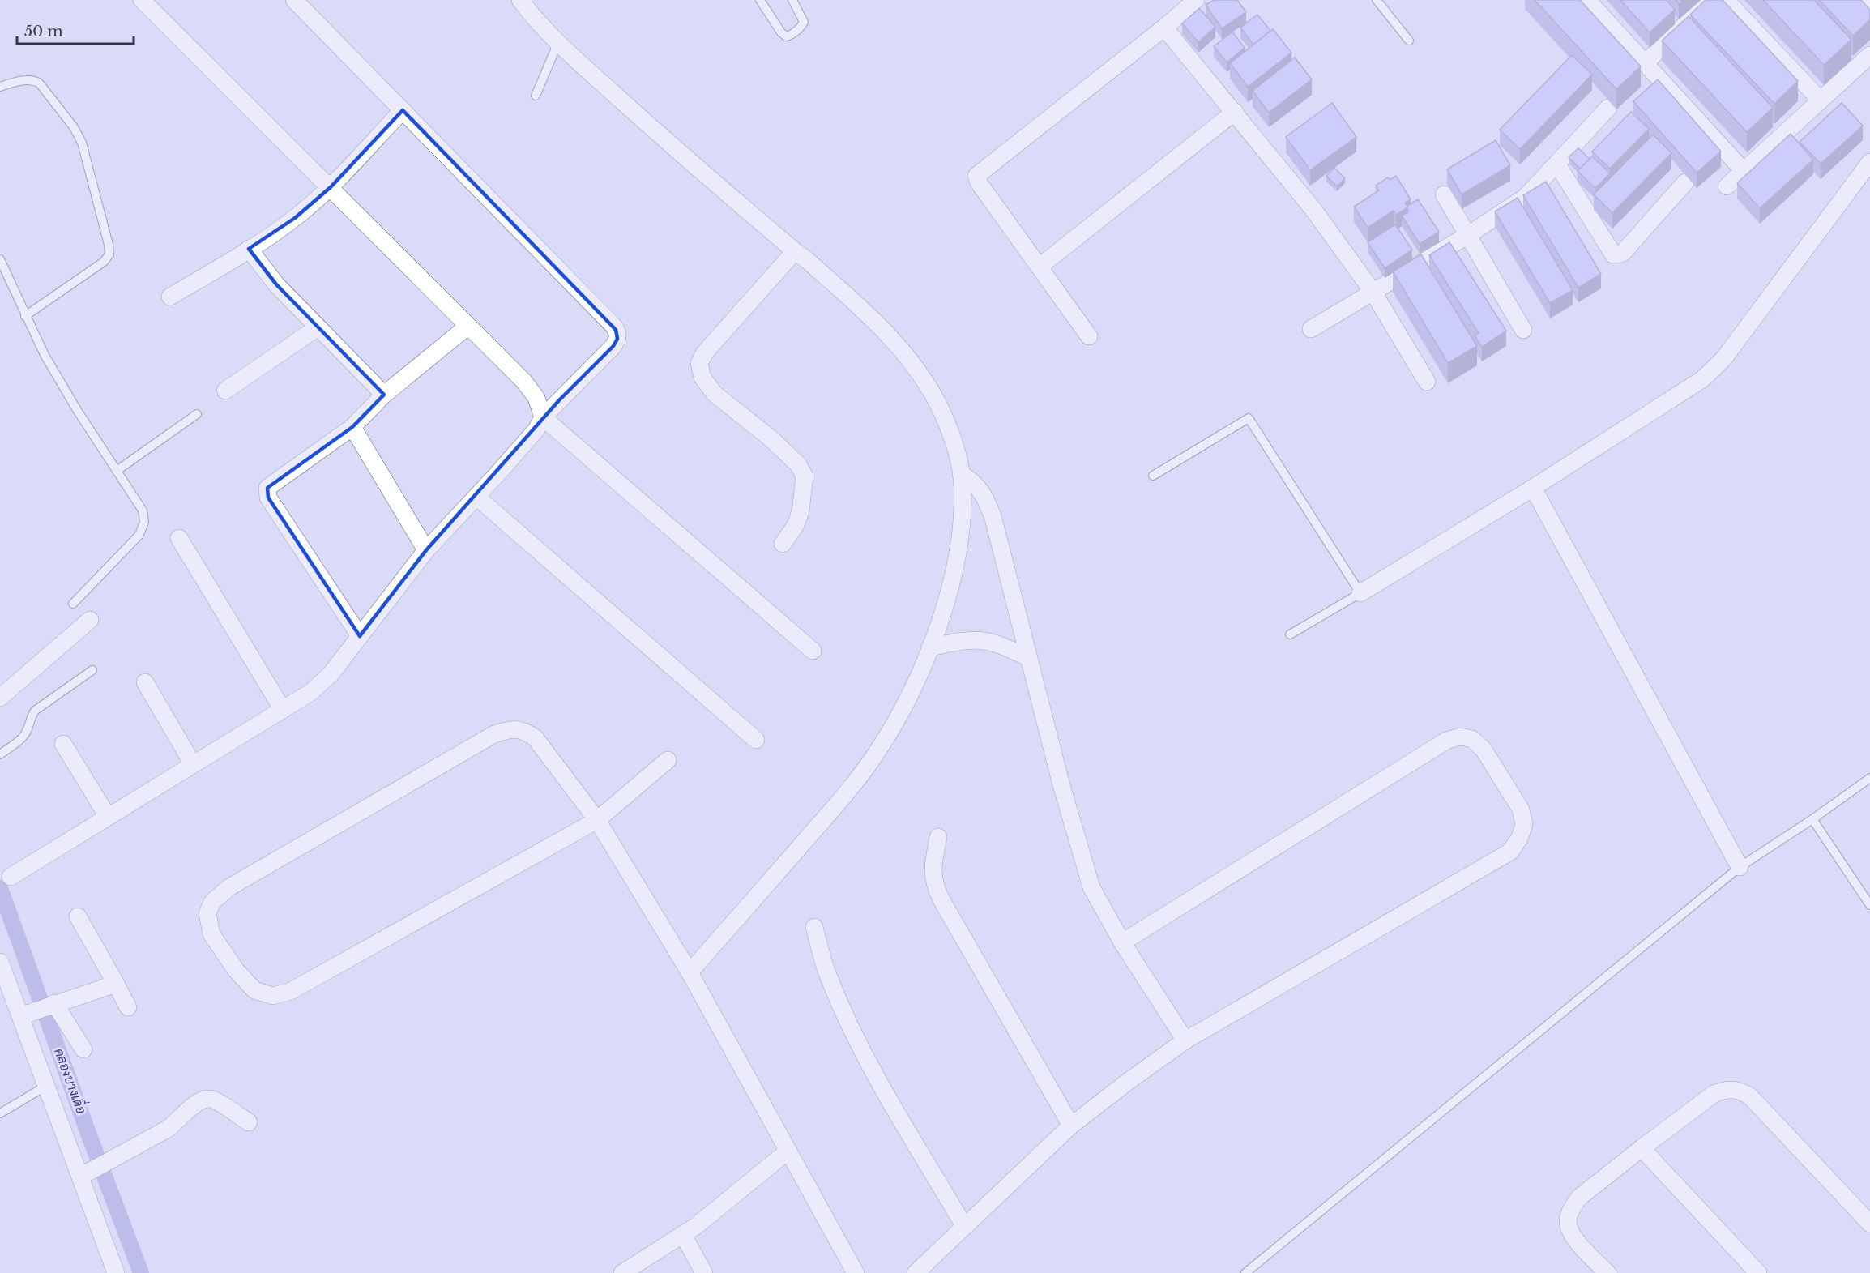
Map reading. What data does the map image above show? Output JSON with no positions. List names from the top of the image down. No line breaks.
{"water":["คลองบางเดื่อ"],"scale_bar":"50 m"}
